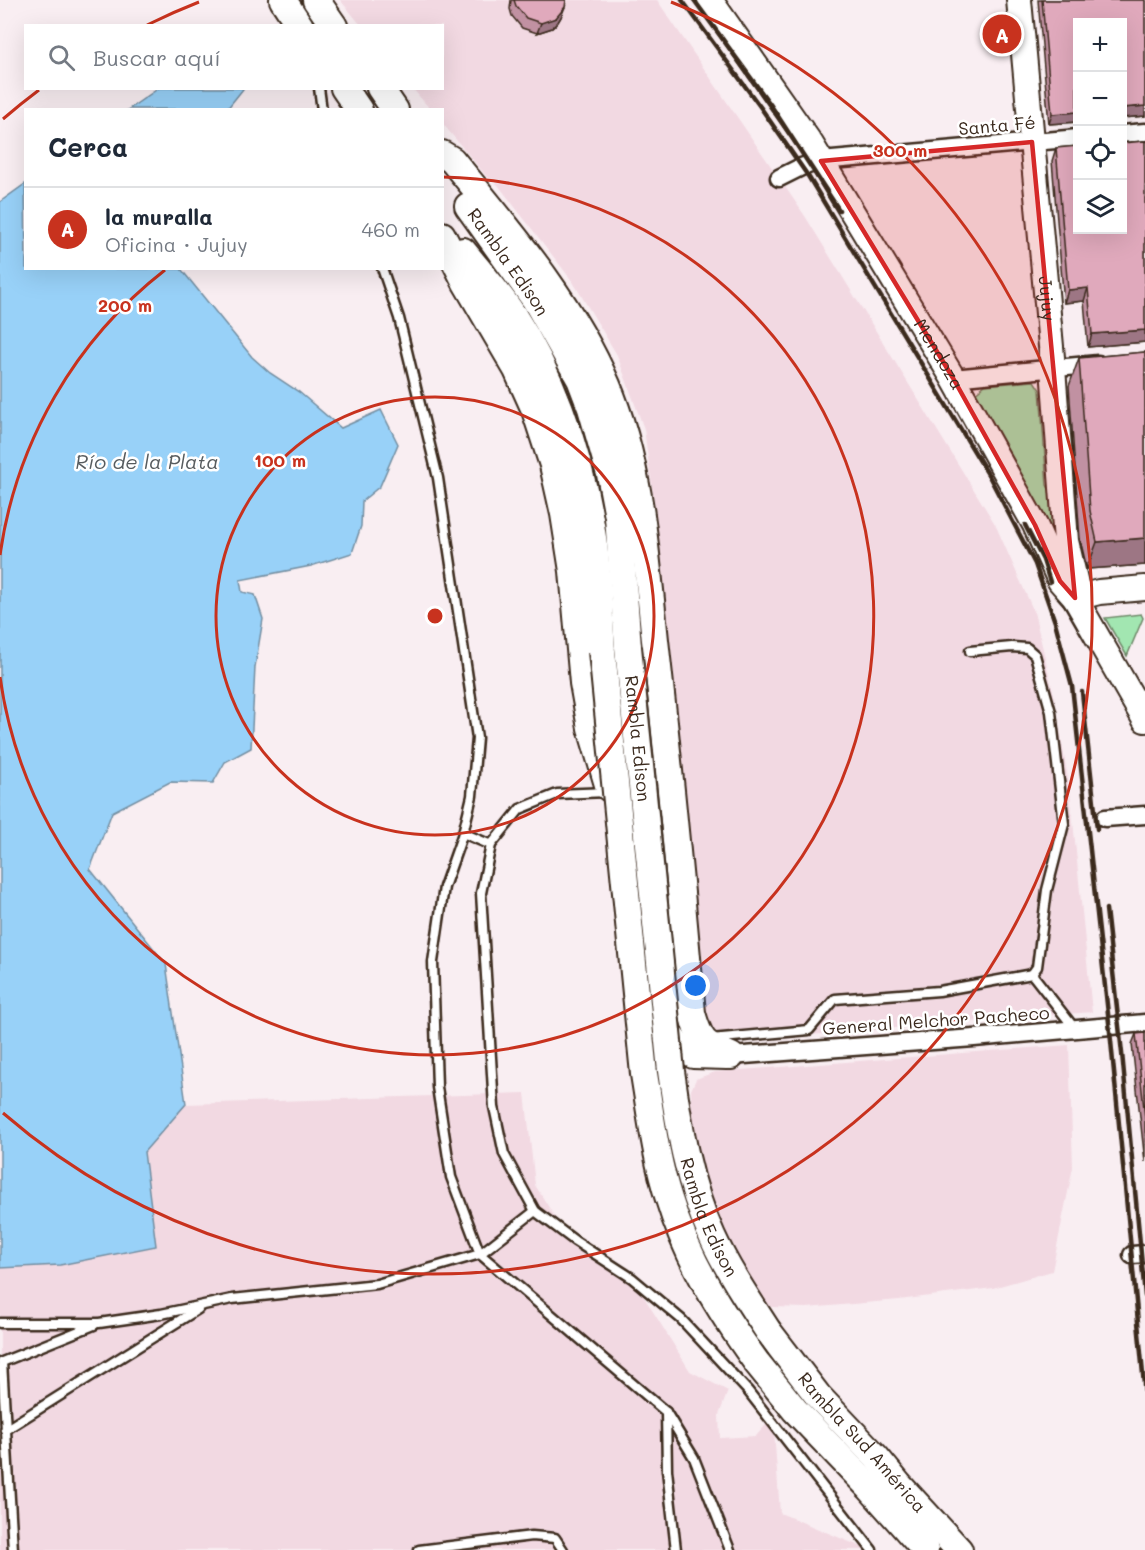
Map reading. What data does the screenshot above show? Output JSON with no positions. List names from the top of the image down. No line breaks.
{"streets":{"main road":["Rambla Edison","Rambla Sud América"],"street":["Santa Fé","Jujuy","Mendoza","General Melchor Pacheco"]},"crossings":[["Santa Fé","Jujuy"],["Santa Fé","Mendoza"],["Rambla Edison","Rambla Sud América"],["Jujuy","Mendoza"]],"water":["Río de la Plata"],"page":{"pins":"A","map_buttons":["+","−"],"search":"Buscar aquí","heading":"Cerca","list":[{"mark":"A","name":"la muralla","note":"Oficina · Jujuy","value":"460 m"}]},"rings":["300 m","200 m","100 m"]}
